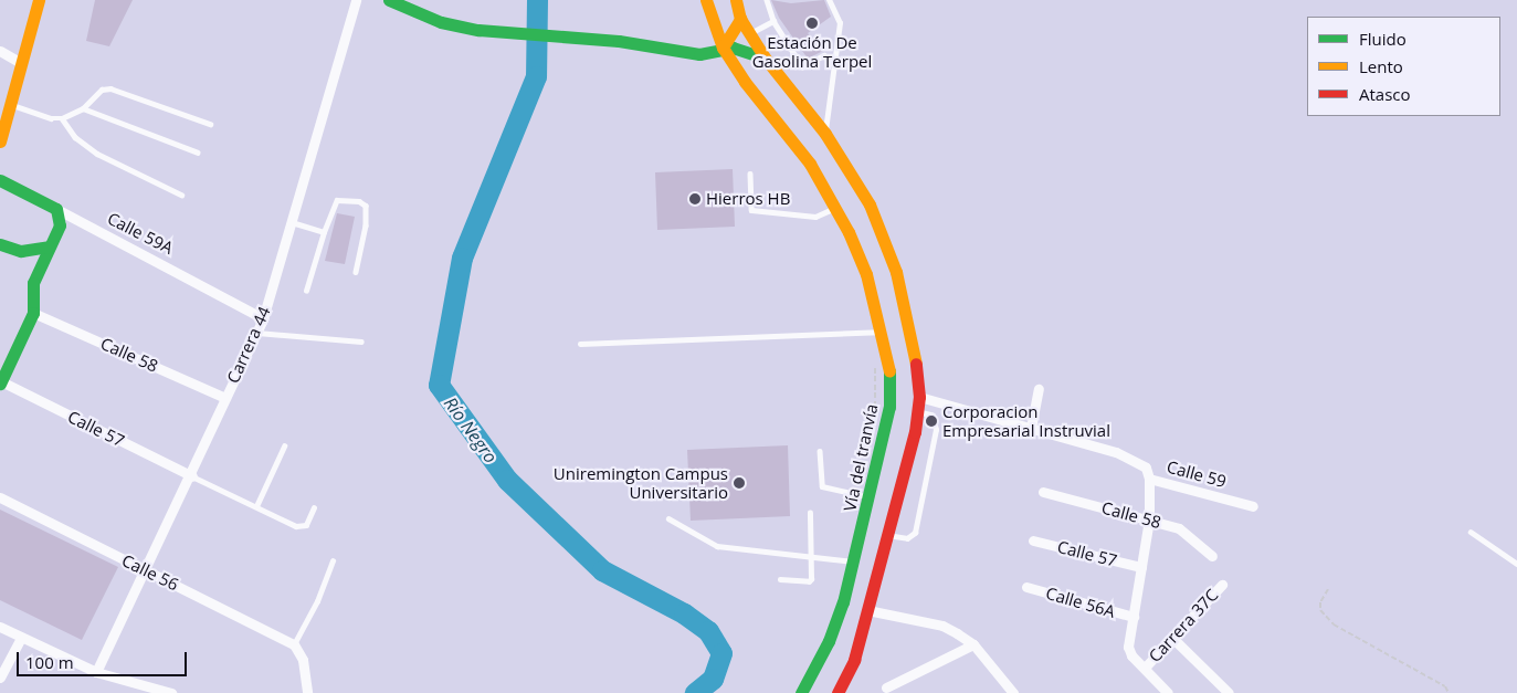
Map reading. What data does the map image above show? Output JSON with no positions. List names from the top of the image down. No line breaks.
{"streets":{"main road":["Calle 59A","Vía del tranvía"],"street":["Carrera 44","Calle 58","Calle 57","Calle 59","Calle 56","Calle 56A","Carrera 37C"]},"crossings":[["Calle 59A","Carrera 44"],["Carrera 44","Calle 58"],["Carrera 44","Calle 57"],["Carrera 44","Calle 56"]],"water":["Río Negro"],"places":["Estación De Gasolina Terpel","Hierros HB","Corporacion Empresarial Instruvial","Uniremington Campus Universitario"],"legend":["Fluido","Lento","Atasco"],"scale_bar":"100 m"}
